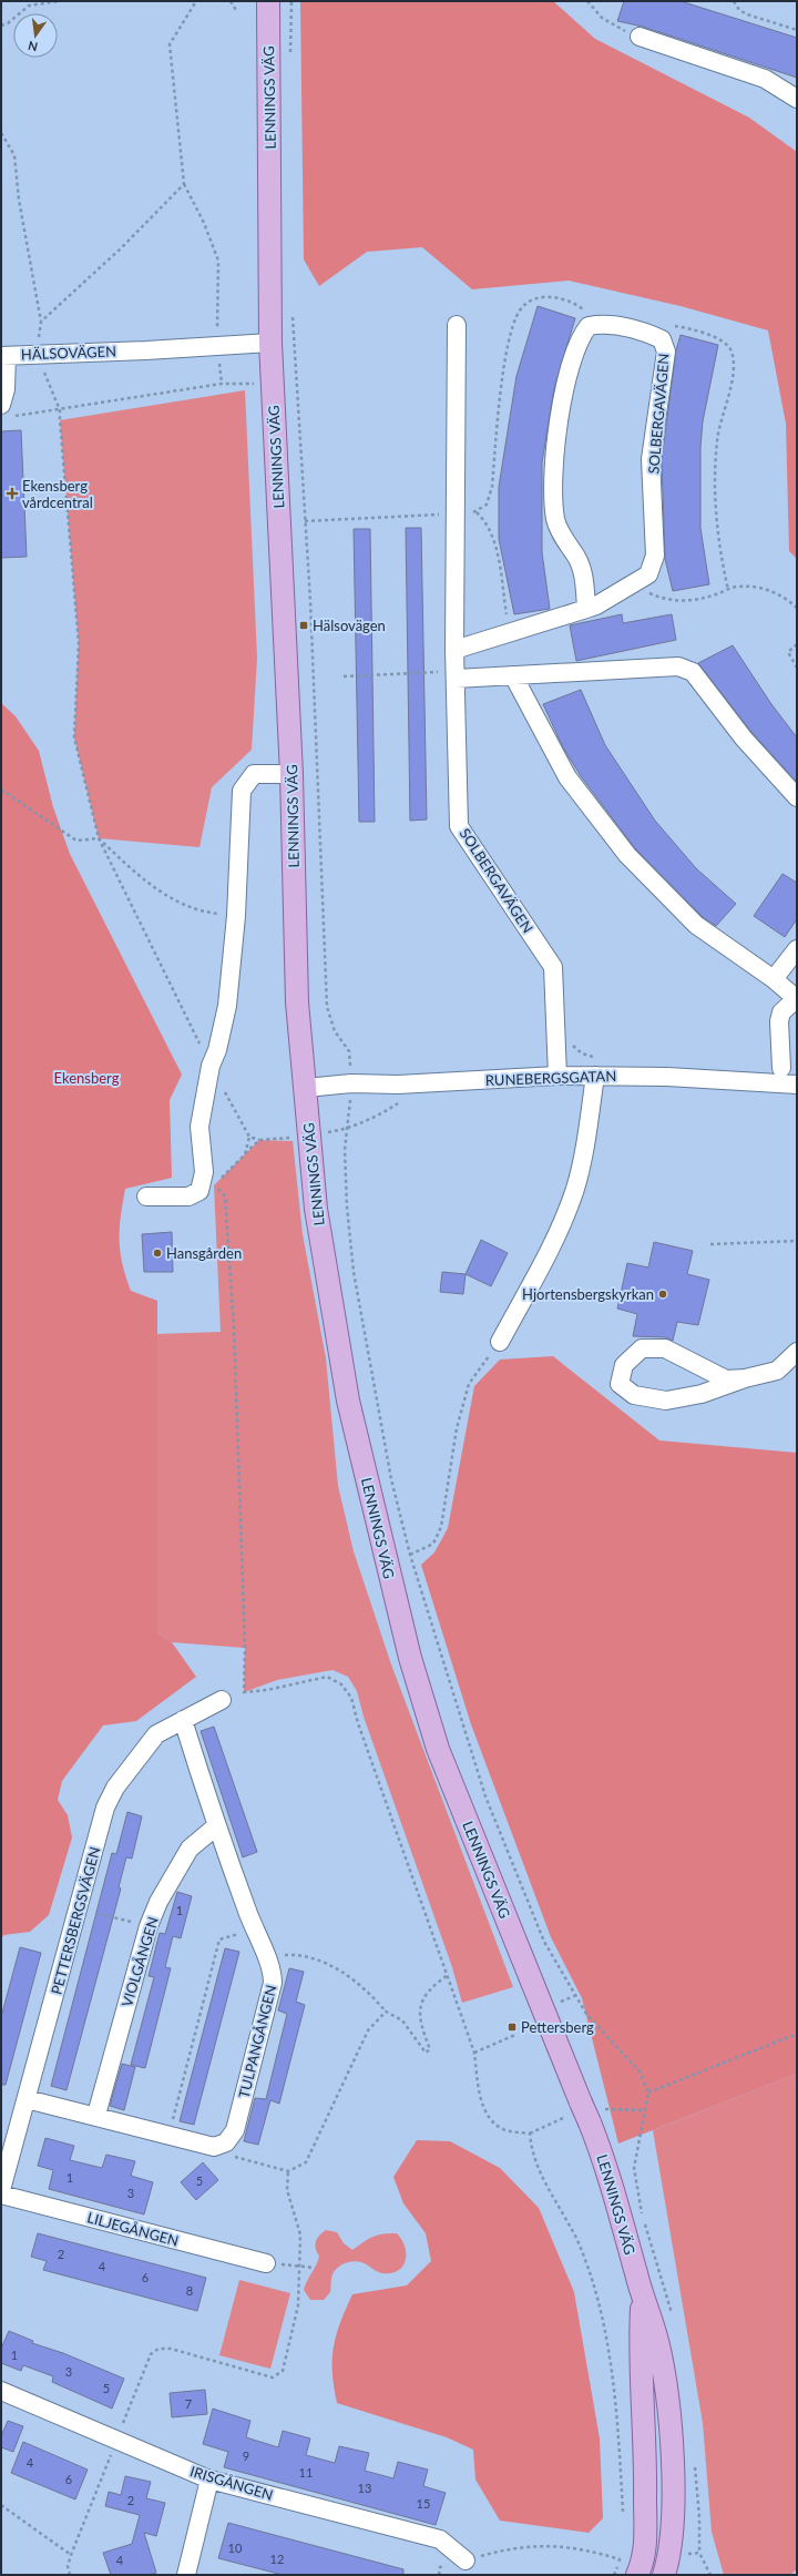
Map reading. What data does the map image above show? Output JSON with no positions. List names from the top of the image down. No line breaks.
{"streets":{"main road":["LENNINGS VÄG"],"street":["HÄLSOVÄGEN","SOLBERGAVÄGEN","RUNEBERGSGATAN","PETTERSBERGSVÄGEN","VIOLGÅNGEN","TULPANGÅNGEN","LILJEGÅNGEN","IRISGÅNGEN"]},"crossings":[["LENNINGS VÄG","HÄLSOVÄGEN"],["LENNINGS VÄG","RUNEBERGSGATAN"],["SOLBERGAVÄGEN","RUNEBERGSGATAN"],["PETTERSBERGSVÄGEN","TULPANGÅNGEN"],["VIOLGÅNGEN","TULPANGÅNGEN"]],"parks":["Ekensberg"],"places":{"health":["Ekensberg vårdcentral"],"transit":["Hälsovägen","Pettersberg"],"other":["Hansgården","Hjortensbergskyrkan"]},"house_numbers":["1","1","5","3","2","4","6","8","1","3","5","7","9","4","11","6","13","2","15","10","12","4"],"north":"bottom"}
